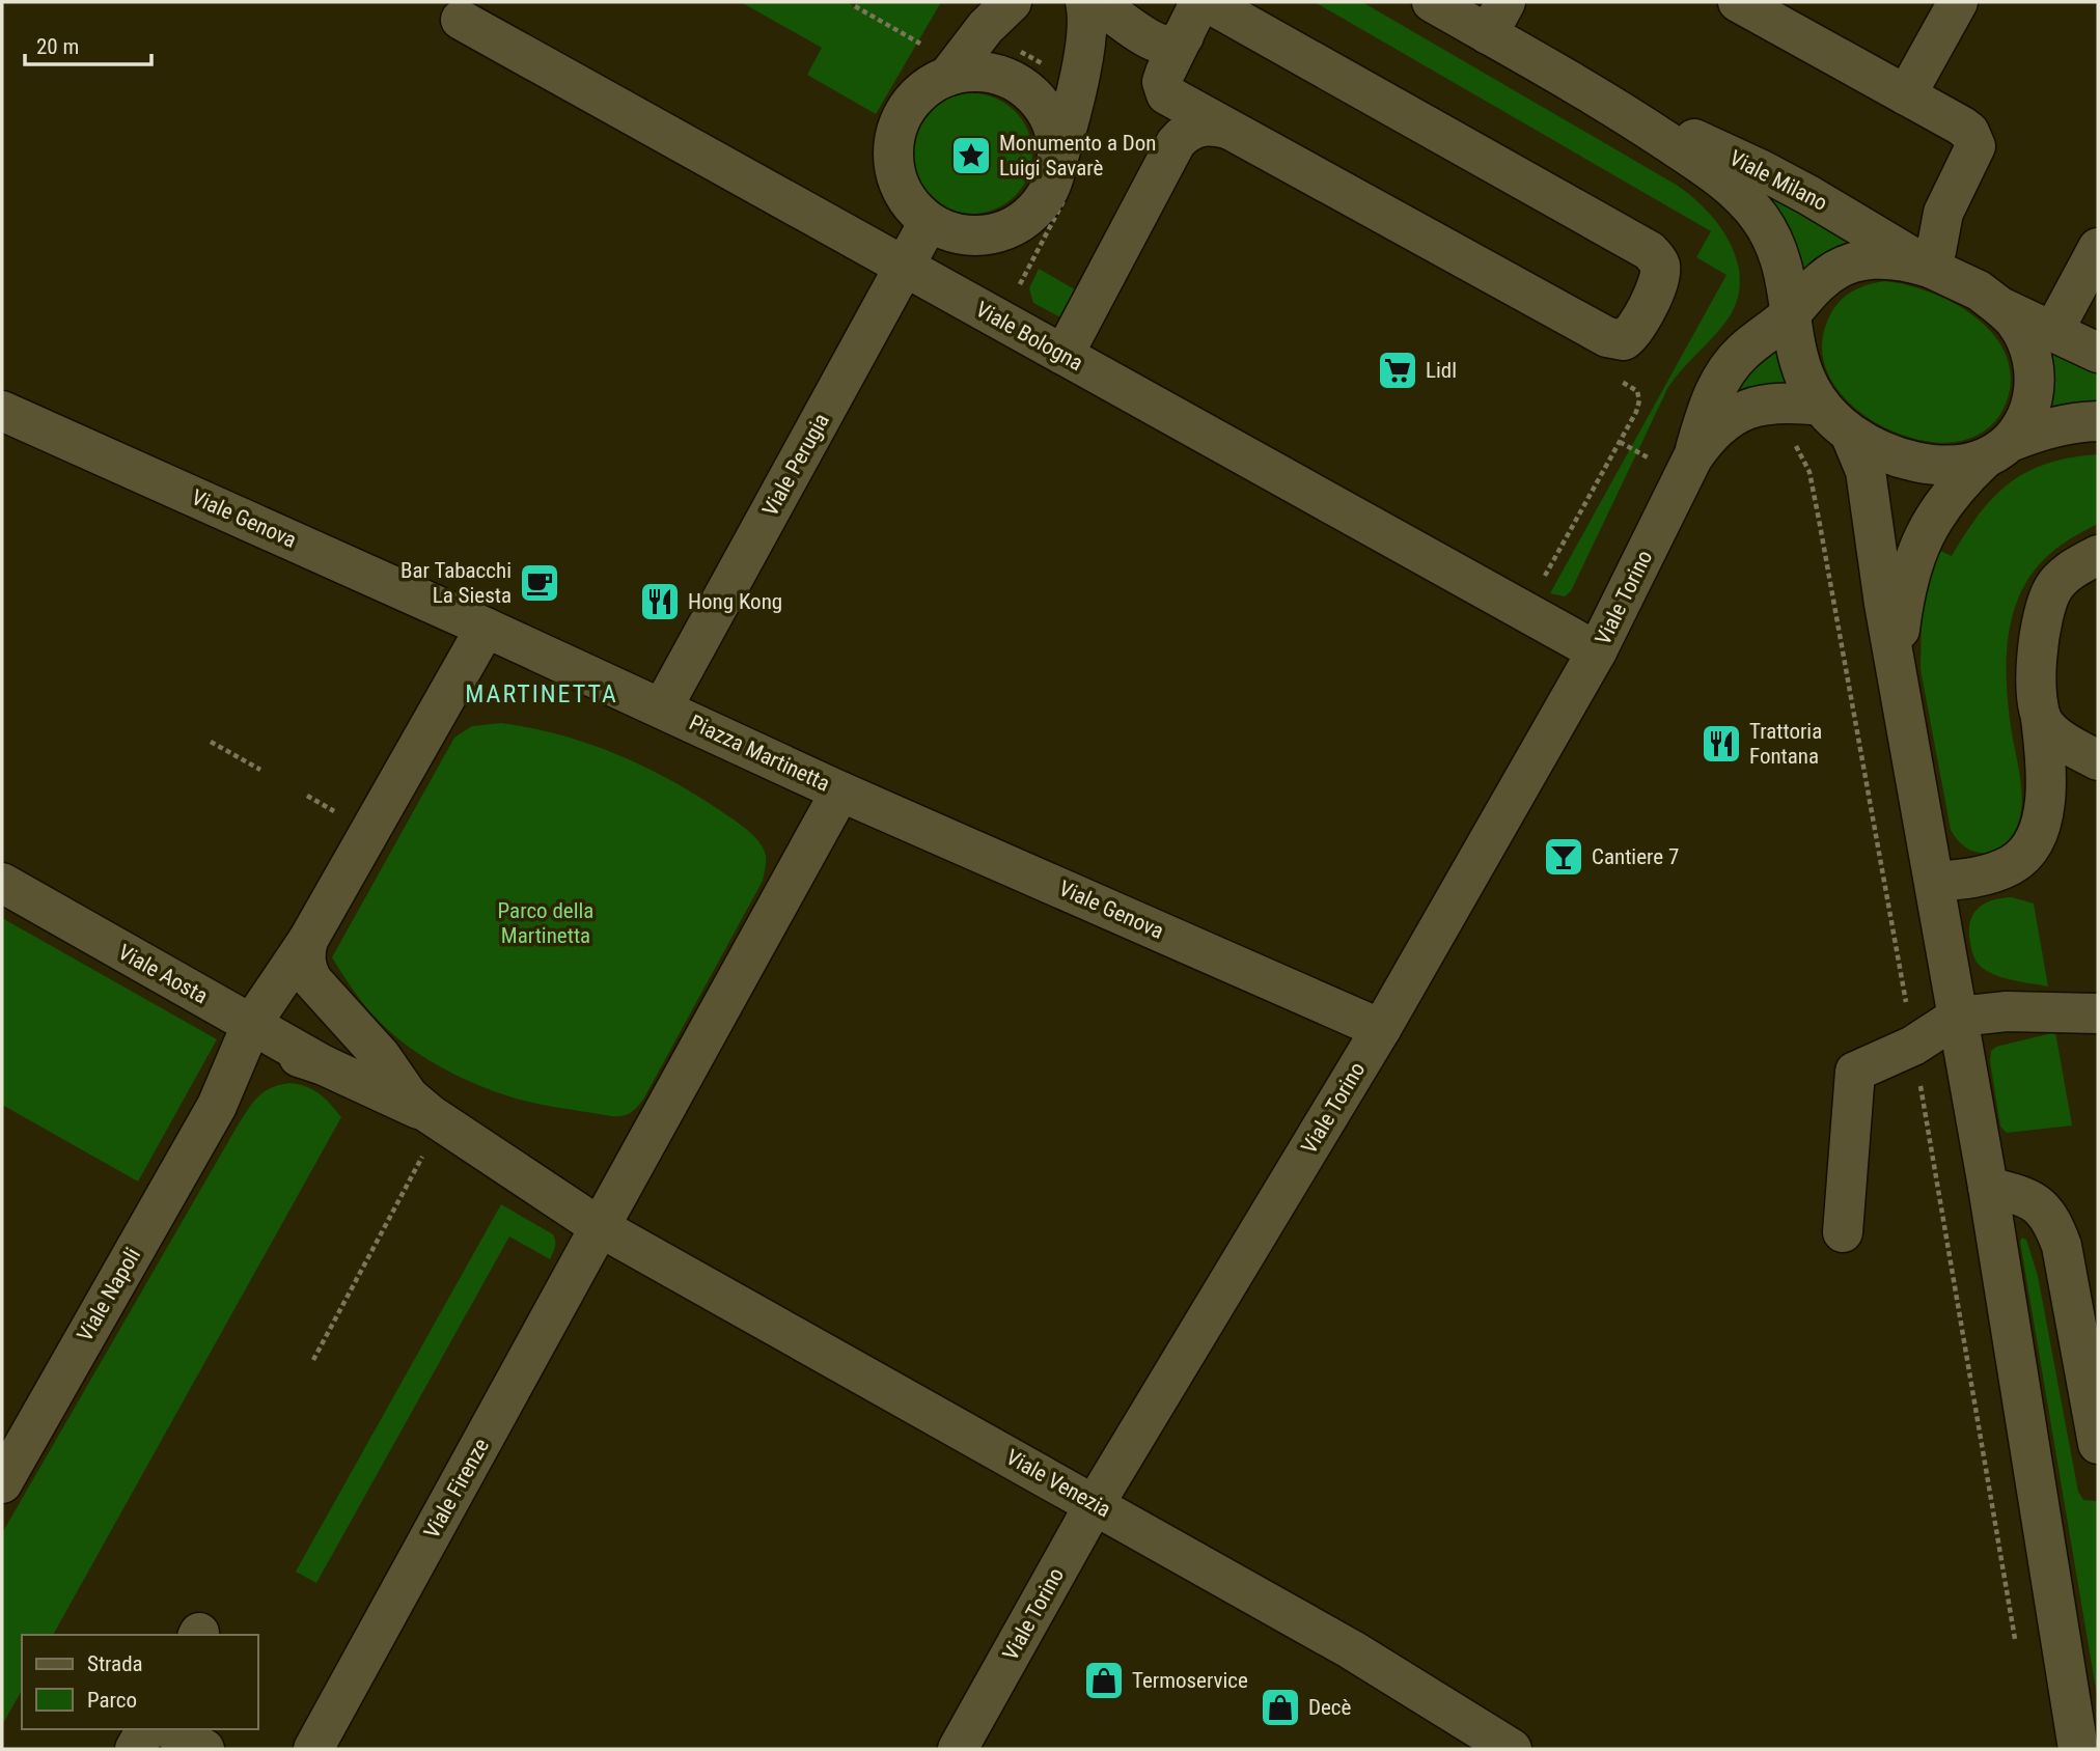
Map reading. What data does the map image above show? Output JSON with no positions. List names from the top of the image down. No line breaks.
{"streets":{"street":["Viale Milano","Viale Bologna","Viale Perugia","Viale Genova","Viale Torino","Piazza Martinetta","Viale Aosta","Viale Napoli","Viale Venezia","Viale Firenze"]},"crossings":[["Viale Milano","Viale Torino"],["Viale Bologna","Viale Perugia"],["Viale Bologna","Viale Torino"],["Viale Perugia","Piazza Martinetta"],["Viale Genova","Viale Torino"],["Viale Genova","Piazza Martinetta"],["Viale Torino","Viale Venezia"],["Piazza Martinetta","Viale Venezia"],["Piazza Martinetta","Viale Firenze"],["Viale Aosta","Viale Napoli"],["Viale Venezia","Viale Firenze"]],"districts":["MARTINETTA"],"parks":["Parco della Martinetta"],"places":{"place":["Monumento a Don Luigi Savarè"],"supermarket":["Lidl"],"cafe":["Bar Tabacchi La Siesta"],"restaurant":["Hong Kong","Trattoria Fontana"],"bar":["Cantiere 7"],"shop":["Termoservice","Decè"]},"legend":["Strada","Parco"],"scale_bar":"20 m"}
